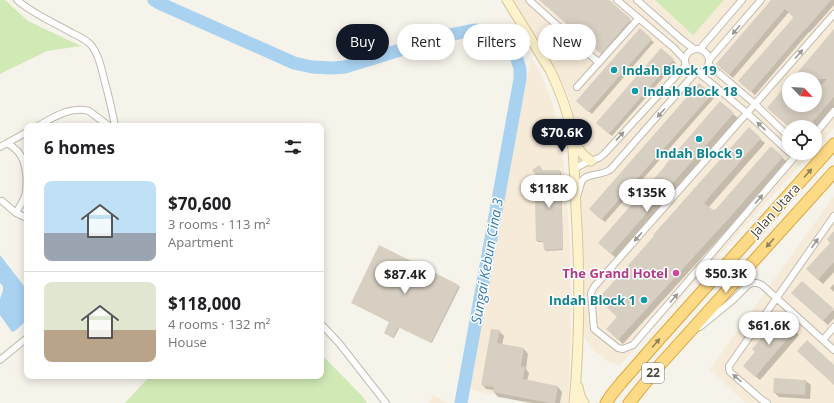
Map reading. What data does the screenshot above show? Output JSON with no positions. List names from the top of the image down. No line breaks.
{"streets":{"highway":["Jalan Utara","22"]},"water":["Sungai Kebun Cina 3"],"places":["Indah Block 19","Indah Block 18","Indah Block 9","The Grand Hotel","Indah Block 1"],"north":"bottom right","page":{"chip":["Buy","Rent","Filters","New"],"price":["$70.6K","$118K","$135K","$50.3K","$87.4K","$61.6K"],"heading":"6 homes","list":[{"name":"$70,600","note":"3 rooms · 113 m² · Apartment"},{"name":"$118,000","note":"4 rooms · 132 m² · House"}]}}
